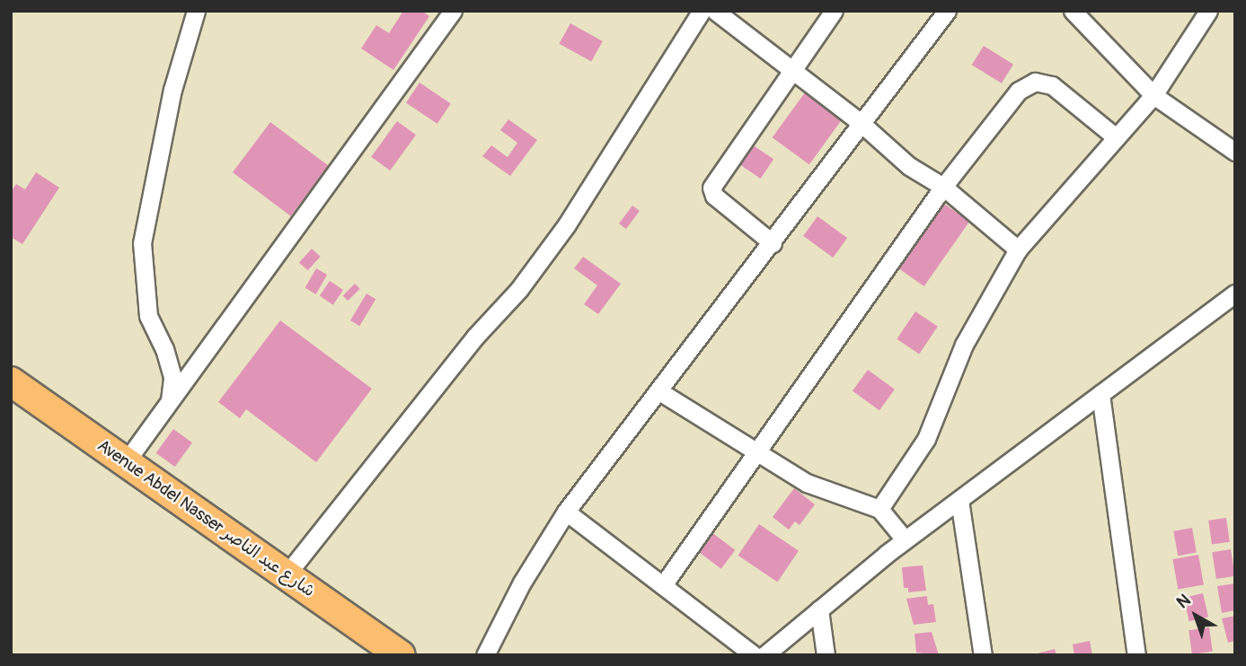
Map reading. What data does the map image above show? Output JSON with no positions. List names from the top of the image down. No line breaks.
{"streets":{"main road":["Avenue Abdel Nasser شارع عبد الناصر"]},"north":"top left"}
